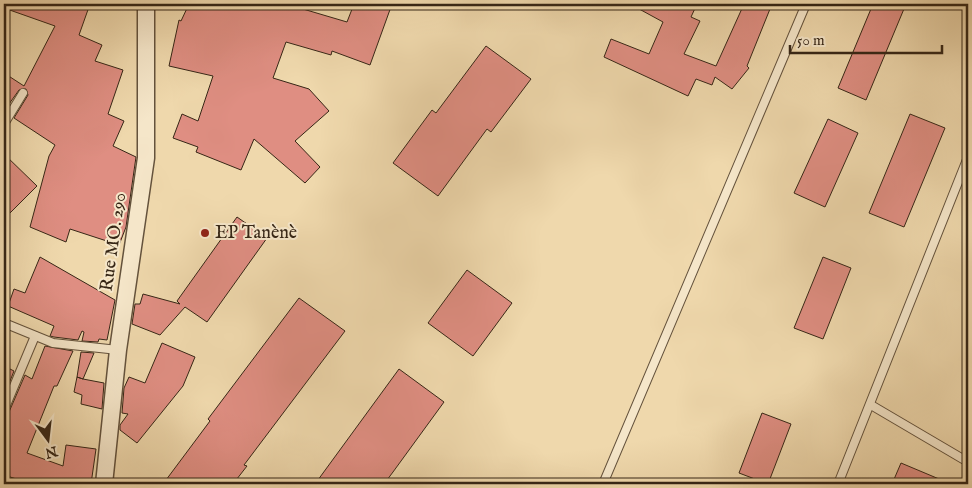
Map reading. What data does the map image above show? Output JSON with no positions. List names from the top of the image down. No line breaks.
{"streets":{"street":["Rue MO. 290"]},"places":["EP Tanènè"],"scale_bar":"50 m","north":"bottom"}
